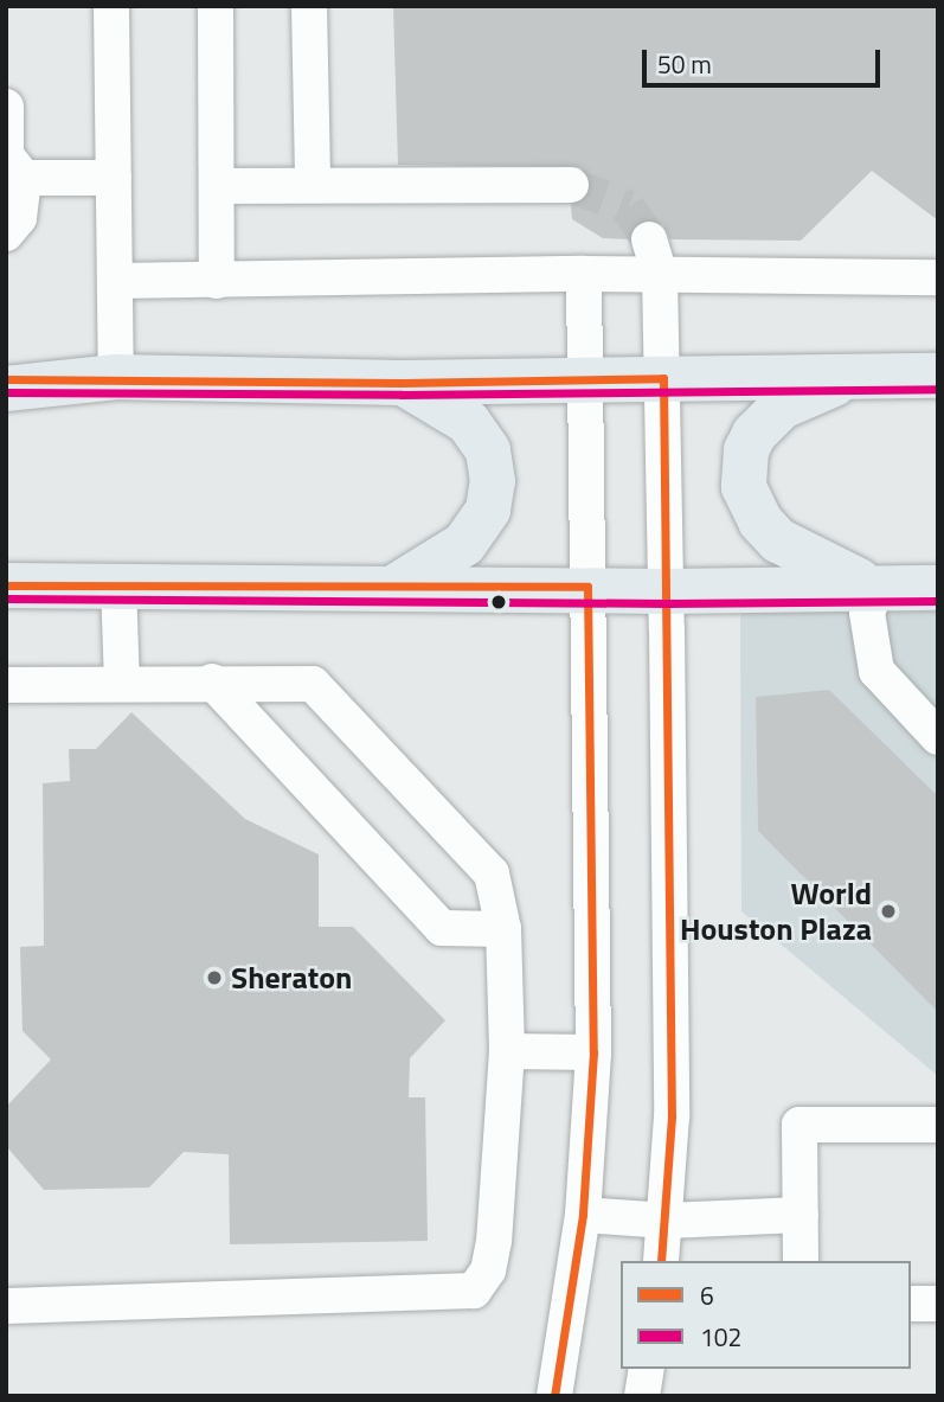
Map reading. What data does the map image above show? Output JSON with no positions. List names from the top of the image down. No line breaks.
{"places":["World Houston Plaza","Sheraton"],"lines":["transit line 6","transit line 102"],"legend":["6","102"],"scale_bar":"50 m"}
